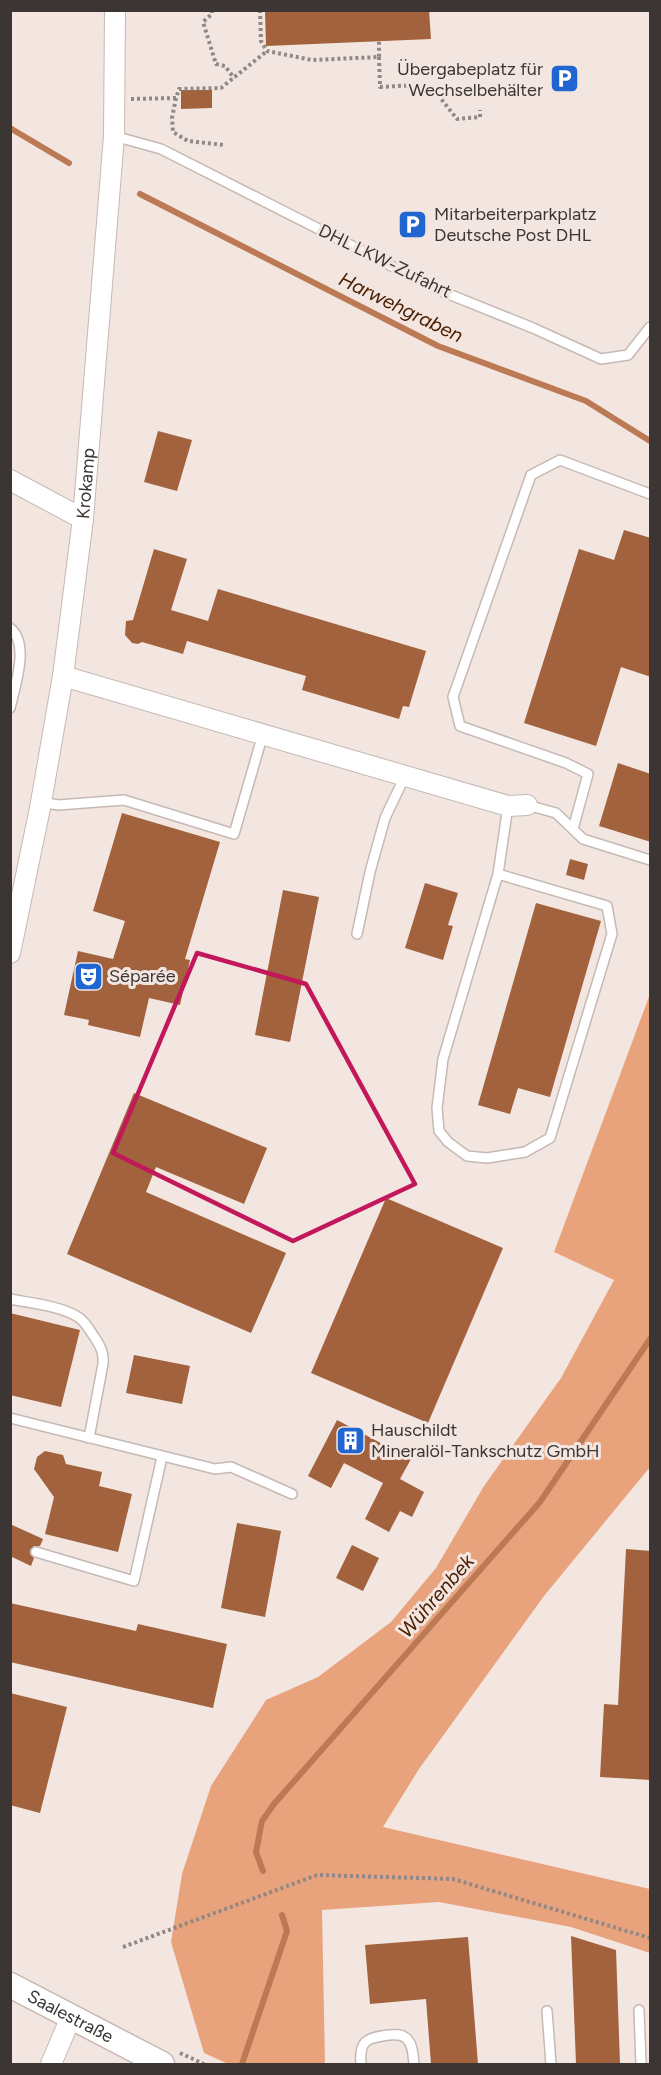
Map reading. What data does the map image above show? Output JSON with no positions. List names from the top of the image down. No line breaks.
{"streets":{"street":["Krokamp","Saalestraße"],"lane":["DHL LKW-Zufahrt"]},"crossings":[["DHL LKW-Zufahrt","Krokamp"]],"water":["Harwehgraben","Wührenbek"],"places":{"parking":["Übergabeplatz für Wechselbehälter","Mitarbeiterparkplatz Deutsche Post DHL"],"theatre":["Séparée"],"building":["Hauschildt Mineralöl-Tankschutz GmbH"]}}
